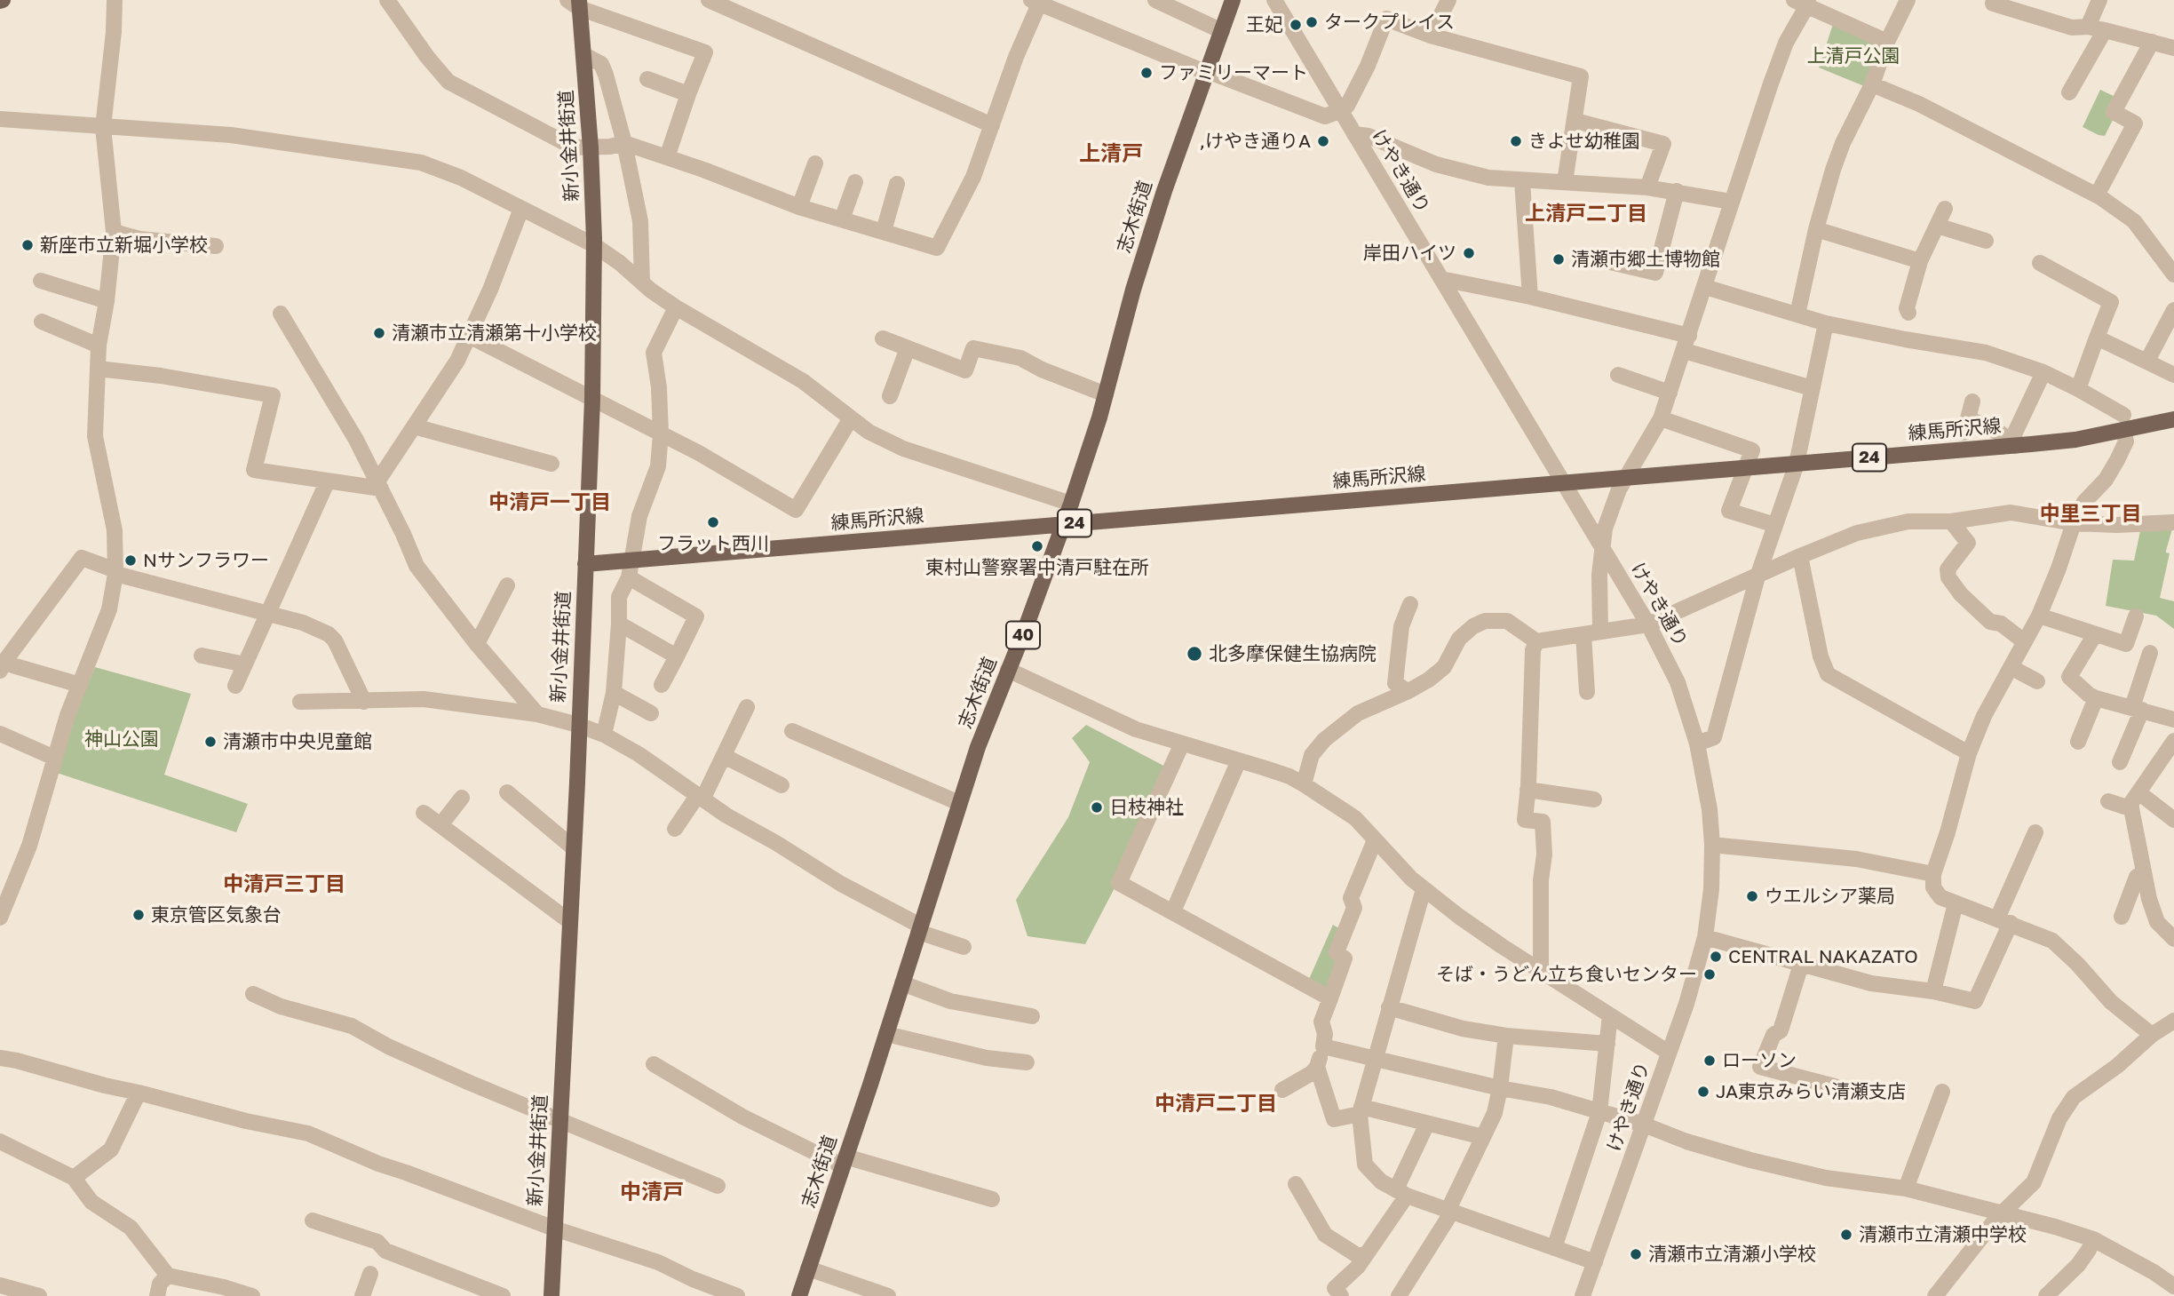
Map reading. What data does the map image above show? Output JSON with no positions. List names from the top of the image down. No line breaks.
{"streets":{"main road":["新小金井街道","志木街道","練馬所沢線","24","40"],"street":["けやき通り"]},"crossings":[["新小金井街道","練馬所沢線"],["けやき通り","練馬所沢線"],["志木街道","練馬所沢線"]],"districts":["上清戸","上清戸二丁目","中清戸一丁目","中里三丁目","中清戸三丁目","中清戸二丁目","中清戸"],"parks":["上清戸公園","神山公園"],"places":["タークプレイス","王妃","ファミリーマート",",けやき通りA","きよせ幼稚園","新座市立新堀小学校","岸田ハイツ","清瀬市郷土博物館","清瀬市立清瀬第十小学校","フラット西川","東村山警察署中清戸駐在所","Nサンフラワー","北多摩保健生協病院","清瀬市中央児童館","日枝神社","ウエルシア薬局","東京管区気象台","CENTRAL NAKAZATO","そば・うどん立ち食いセンター","ローソン","JA東京みらい清瀬支店","清瀬市立清瀬中学校","清瀬市立清瀬小学校"]}
